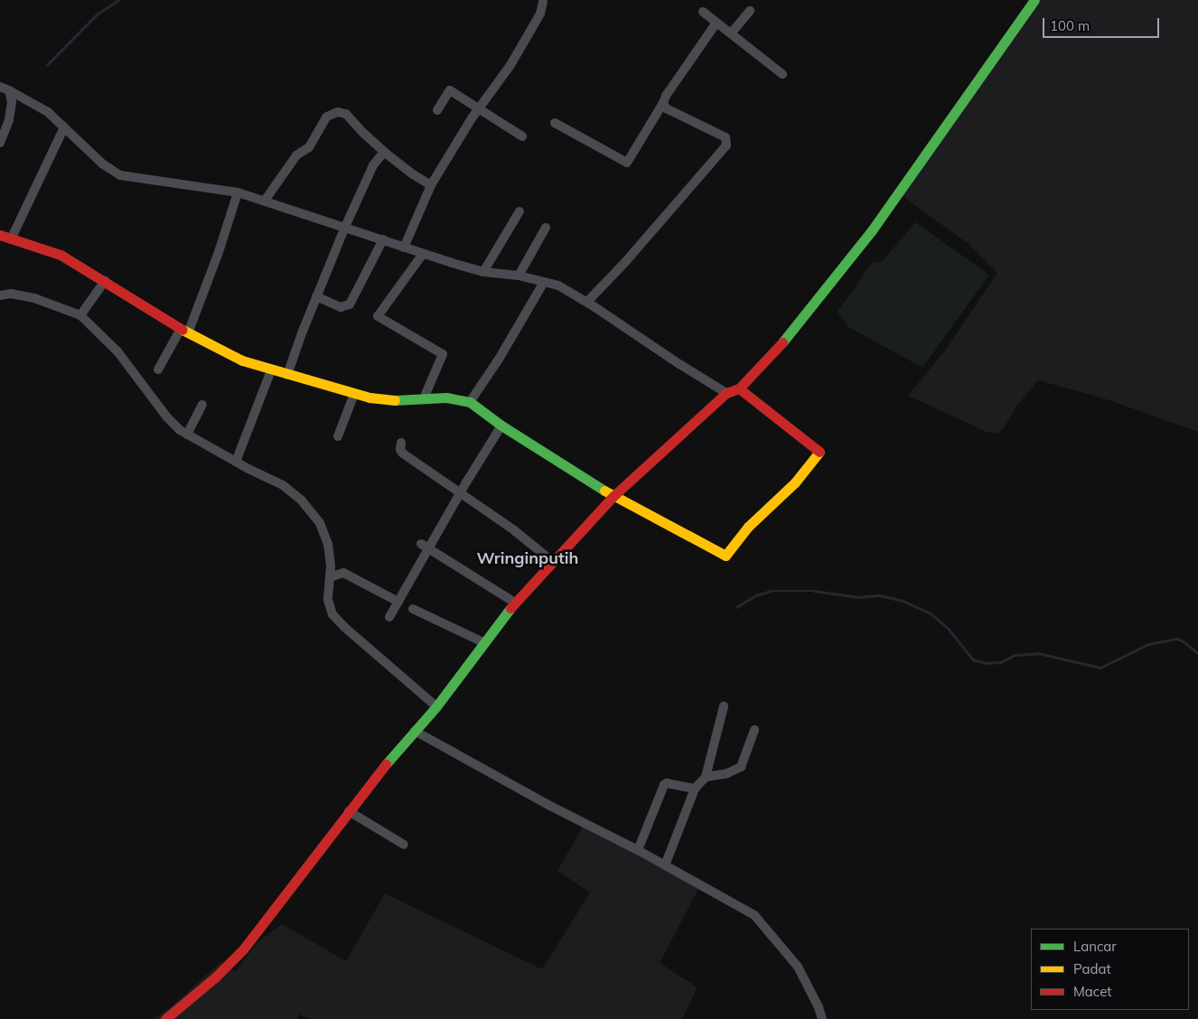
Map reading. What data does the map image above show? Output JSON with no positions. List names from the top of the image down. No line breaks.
{"districts":["Wringinputih"],"legend":["Lancar","Padat","Macet"],"scale_bar":"100 m"}
